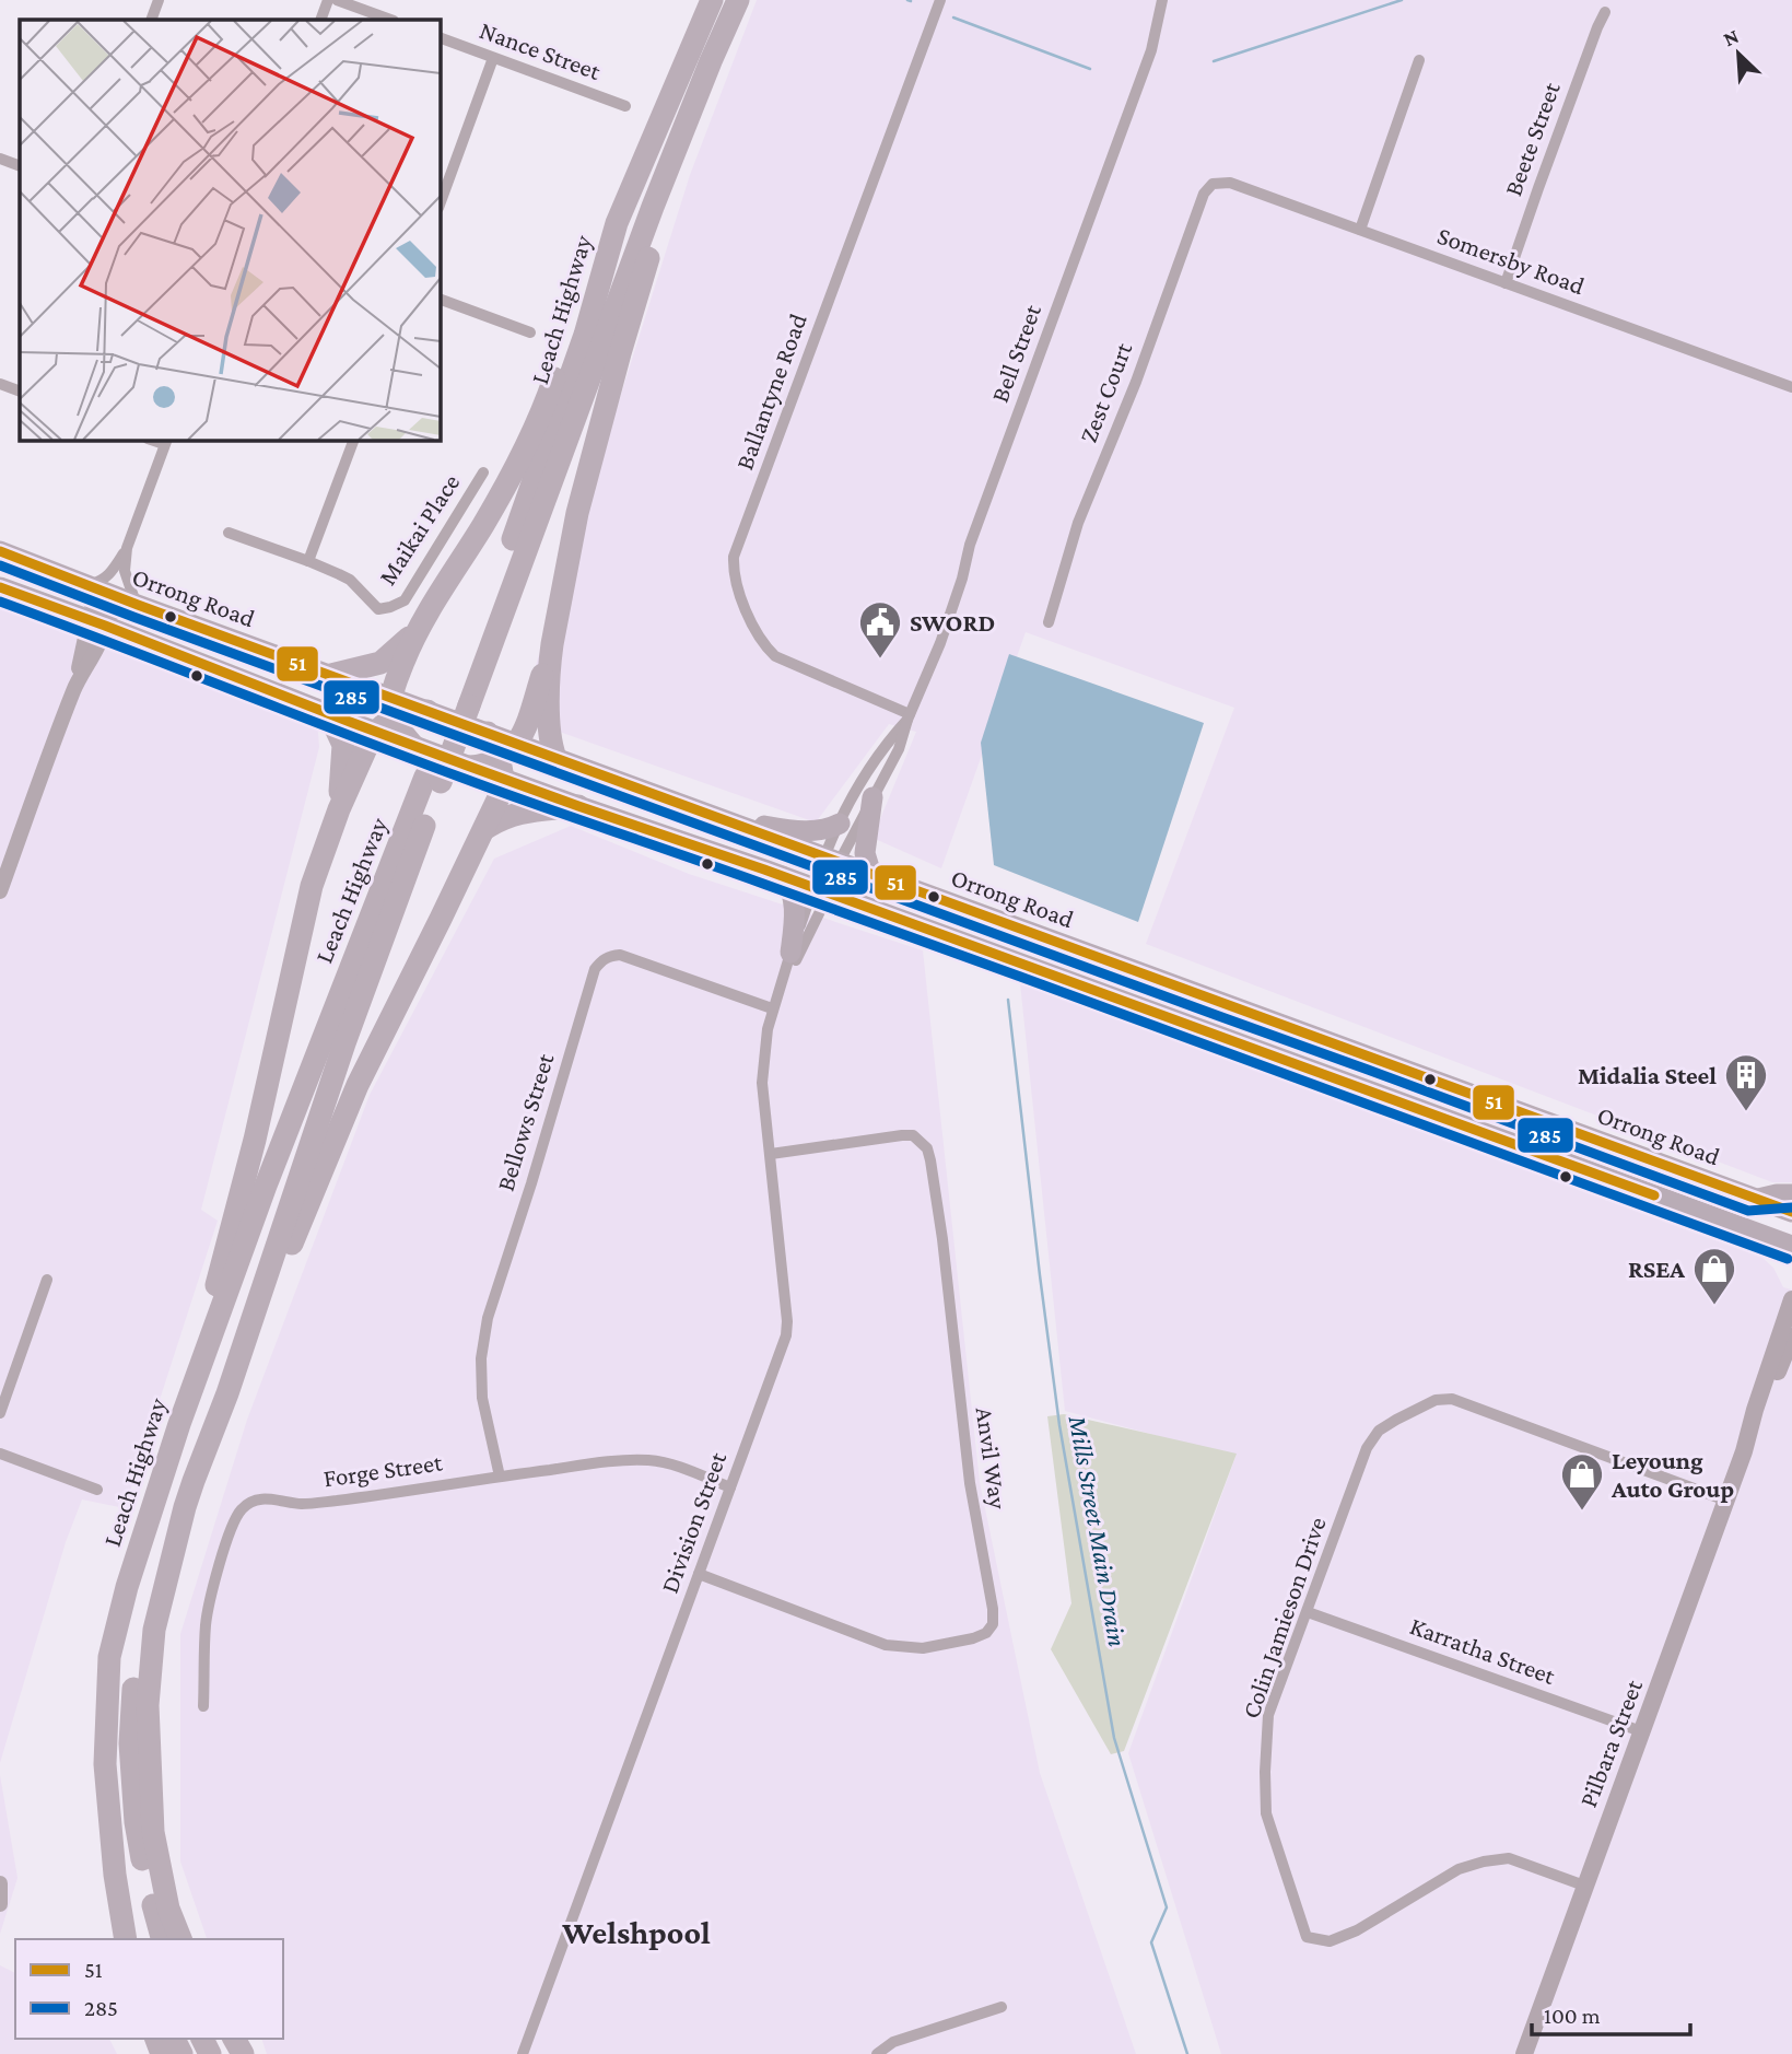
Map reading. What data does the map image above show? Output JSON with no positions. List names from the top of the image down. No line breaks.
{"streets":{"highway":["Leach Highway","Orrong Road"],"main road":["Pilbara Street"],"street":["Nance Street","Beete Street","Somersby Road","Bell Street","Ballantyne Road","Zest Court","Maikai Place","Bellows Street","Anvil Way","Forge Street","Division Street","Colin Jamieson Drive","Karratha Street"]},"crossings":[["Beete Street","Somersby Road"],["Somersby Road","Zest Court"],["Bell Street","Ballantyne Road"],["Bell Street","Orrong Road"],["Bellows Street","Forge Street"],["Bellows Street","Division Street"],["Anvil Way","Division Street"],["Forge Street","Division Street"],["Colin Jamieson Drive","Karratha Street"],["Colin Jamieson Drive","Pilbara Street"],["Karratha Street","Pilbara Street"]],"districts":["Welshpool"],"water":["Mills Street Main Drain"],"places":{"public building":["SWORD"],"building":["Midalia Steel"],"shop":["RSEA","Leyoung Auto Group"]},"lines":["transit line 51","transit line 285"],"legend":["51","285"],"scale_bar":"100 m","north":"top left"}
